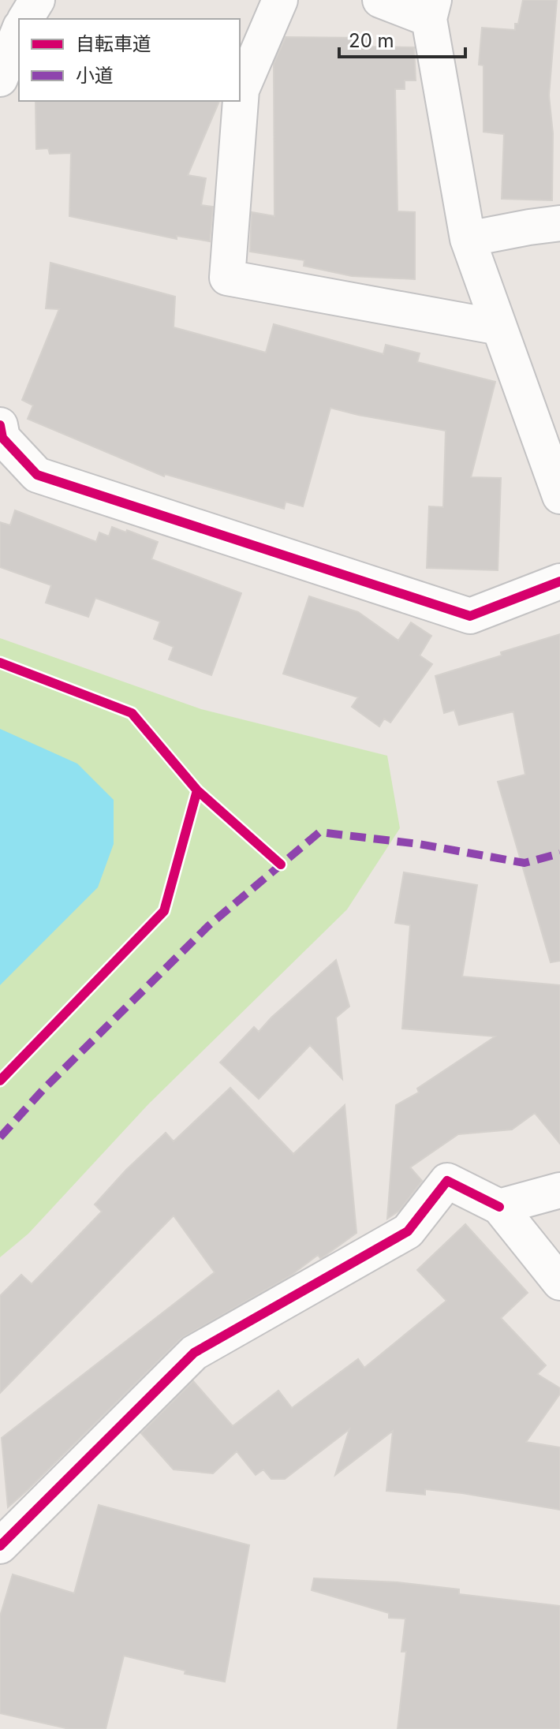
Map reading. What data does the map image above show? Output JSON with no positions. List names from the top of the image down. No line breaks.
{"legend":["自転車道","小道"],"scale_bar":"20 m"}
